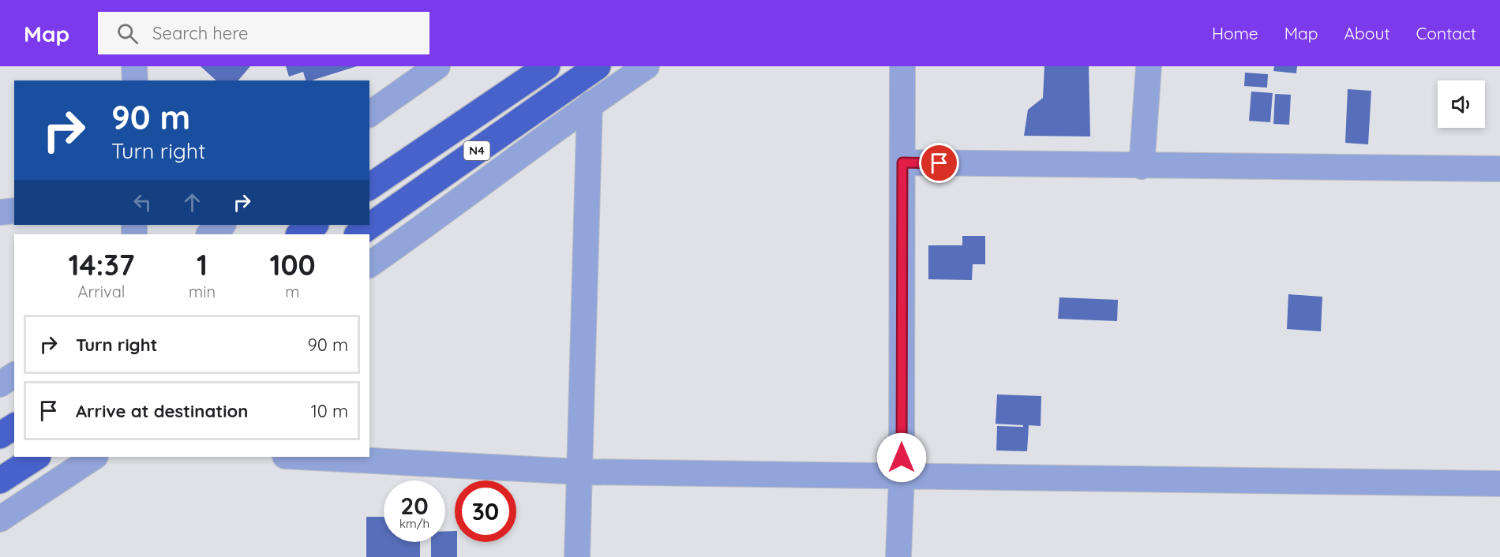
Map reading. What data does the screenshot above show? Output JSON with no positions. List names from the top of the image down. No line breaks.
{"streets":{"highway":["N4"]},"page":{"header":"Map","search":"Search here","nav":["Home","Map","About","Contact"],"turn":["90 m","Turn right"],"eta":["14:37","Arrival","1","min","100","m"],"list":[{"name":"Turn right","value":"90 m"},{"name":"Arrive at destination","value":"10 m"}],"speed":"20 km/h","limit":"30"}}
